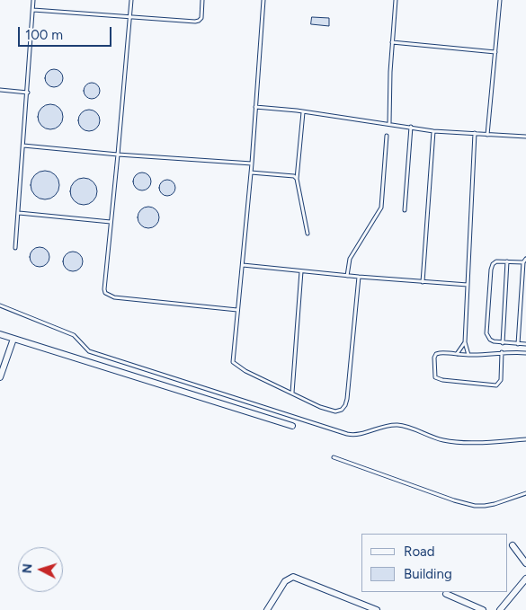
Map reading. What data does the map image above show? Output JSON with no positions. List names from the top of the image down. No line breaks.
{"legend":["Road","Building"],"scale_bar":"100 m","north":"left"}
